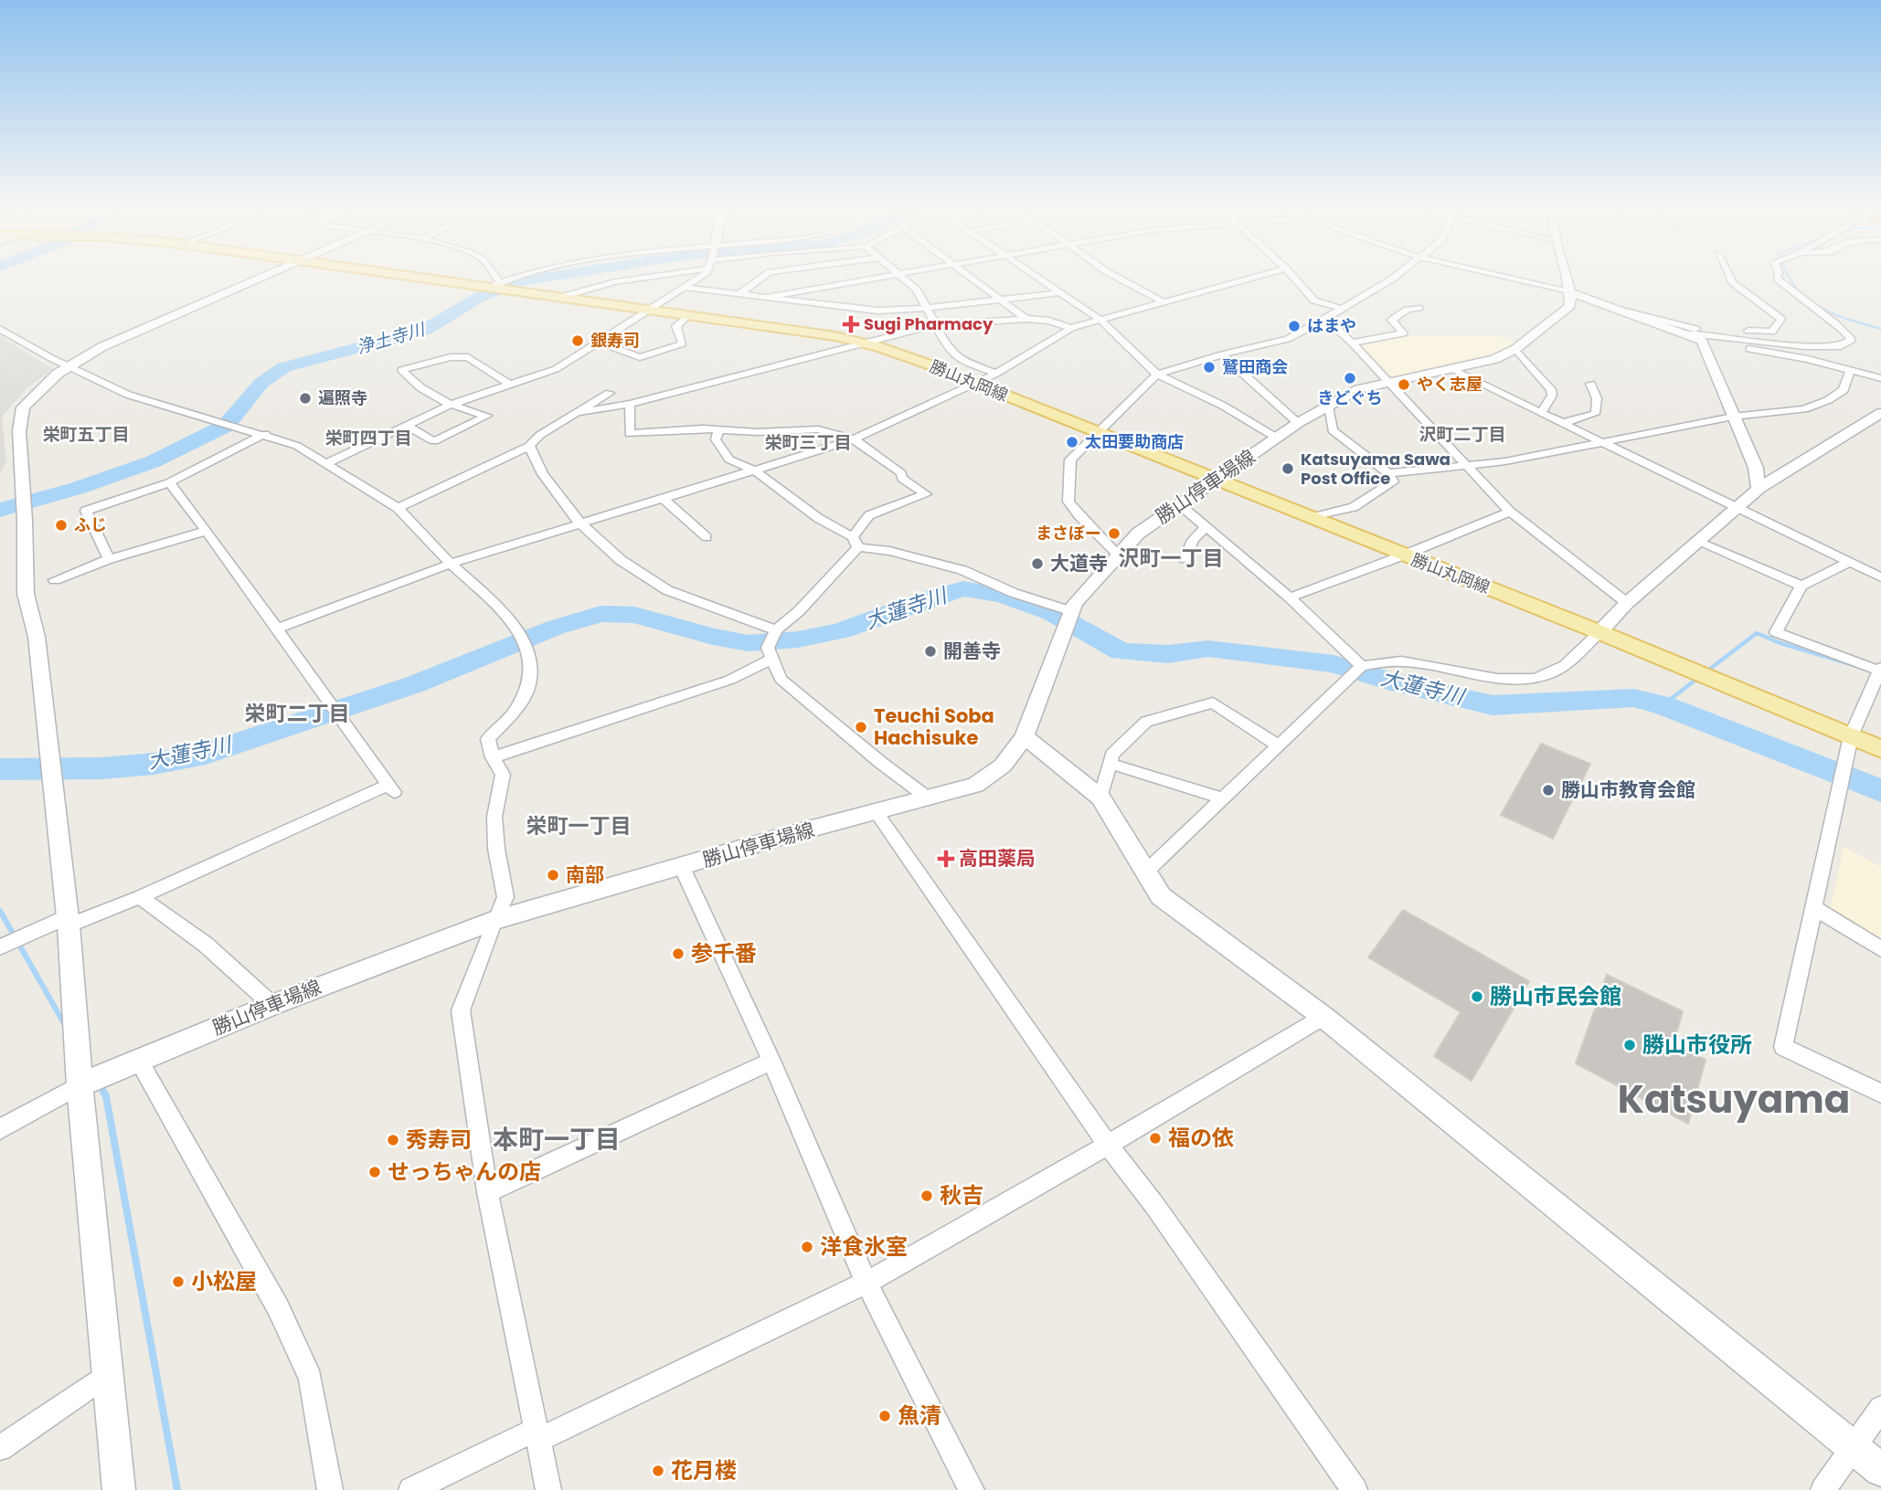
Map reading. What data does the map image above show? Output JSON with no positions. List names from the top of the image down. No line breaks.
{"streets":{"main road":["勝山丸岡線"],"street":["勝山停車場線"]},"crossings":[["勝山丸岡線","勝山停車場線"]],"districts":["栄町五丁目","沢町二丁目","栄町四丁目","栄町三丁目","沢町一丁目","栄町二丁目","栄町一丁目","Katsuyama","本町一丁目"],"water":["浄土寺川","大蓮寺川"],"places":{"health":["Sugi Pharmacy","高田薬局"],"other":["はまや","銀寿司","鷲田商会","きどぐち","やく志屋","遍照寺","太田要助商店","Katsuyama Sawa Post Office","ふじ","まさぼー","大道寺","開善寺","Teuchi Soba Hachisuke","勝山市教育会館","南部","参千番","勝山市民会館","勝山市役所","福の依","秀寿司","せっちゃんの店","秋吉","洋食氷室","小松屋","魚清","花月楼"]}}
